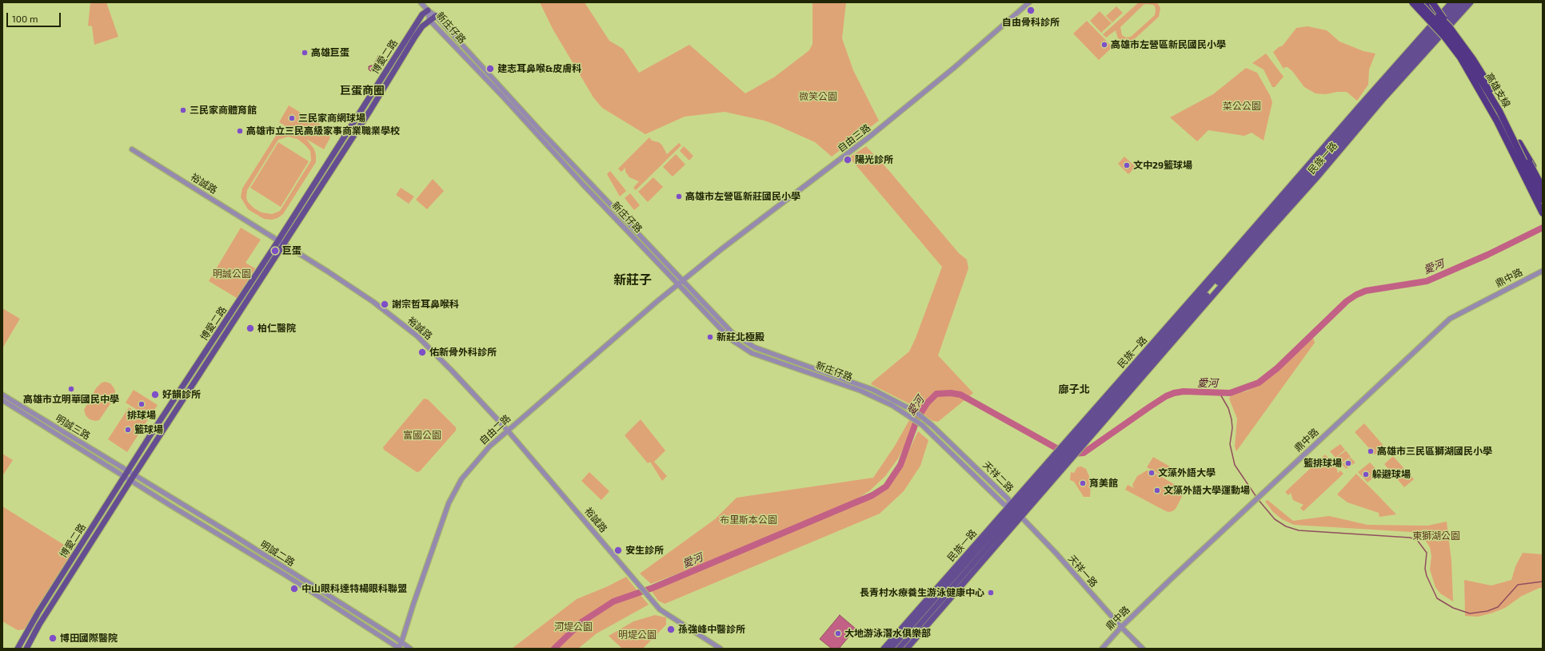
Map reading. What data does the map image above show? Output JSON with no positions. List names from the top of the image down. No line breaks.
{"streets":{"highway":["高雄支線"],"main road":["博愛二路","民族一路"],"street":["新庄仔路","自由三路","裕誠路","鼎中路","明誠三路","自由二路","天祥二路","明誠二路","天祥一路"]},"crossings":[["新庄仔路","博愛二路"],["新庄仔路","自由三路"],["新庄仔路","自由二路"],["新庄仔路","天祥二路"],["博愛二路","裕誠路"],["博愛二路","明誠三路"],["博愛二路","明誠二路"],["自由三路","自由二路"],["民族一路","天祥二路"],["民族一路","天祥一路"],["裕誠路","自由二路"],["鼎中路","天祥一路"],["明誠三路","明誠二路"],["自由二路","明誠二路"],["天祥二路","天祥一路"]],"districts":["巨蛋商圈","新莊子","廍子北"],"water":["愛河"],"parks":["微笑公園","菜公公園","明誠公園","富國公園","布里斯本公園","東獅湖公園","河堤公園","明堤公園"],"places":["自由骨科診所","高雄市左營區新民國民小學","高雄巨蛋","建志耳鼻喉&皮膚科","三民家商體育館","三民家商網球場","高雄市立三民高級家事商業職業學校","陽光診所","文中29籃球場","高雄市左營區新莊國民小學","巨蛋","謝宗哲耳鼻喉科","柏仁醫院","新莊北極殿","佑新骨外科診所","高雄市立明華國民中學","好韻診所","排球場","籃球場","高雄市三民區獅湖國民小學","籃排球場","文藻外語大學","躲避球場","育美館","文藻外語大學運動場","安生診所","中山眼科達特楊眼科聯盟","長青村水療養生游泳健康中心","孫強峰中醫診所","大地游泳潛水俱樂部","博田國際醫院"],"scale_bar":"100 m"}
